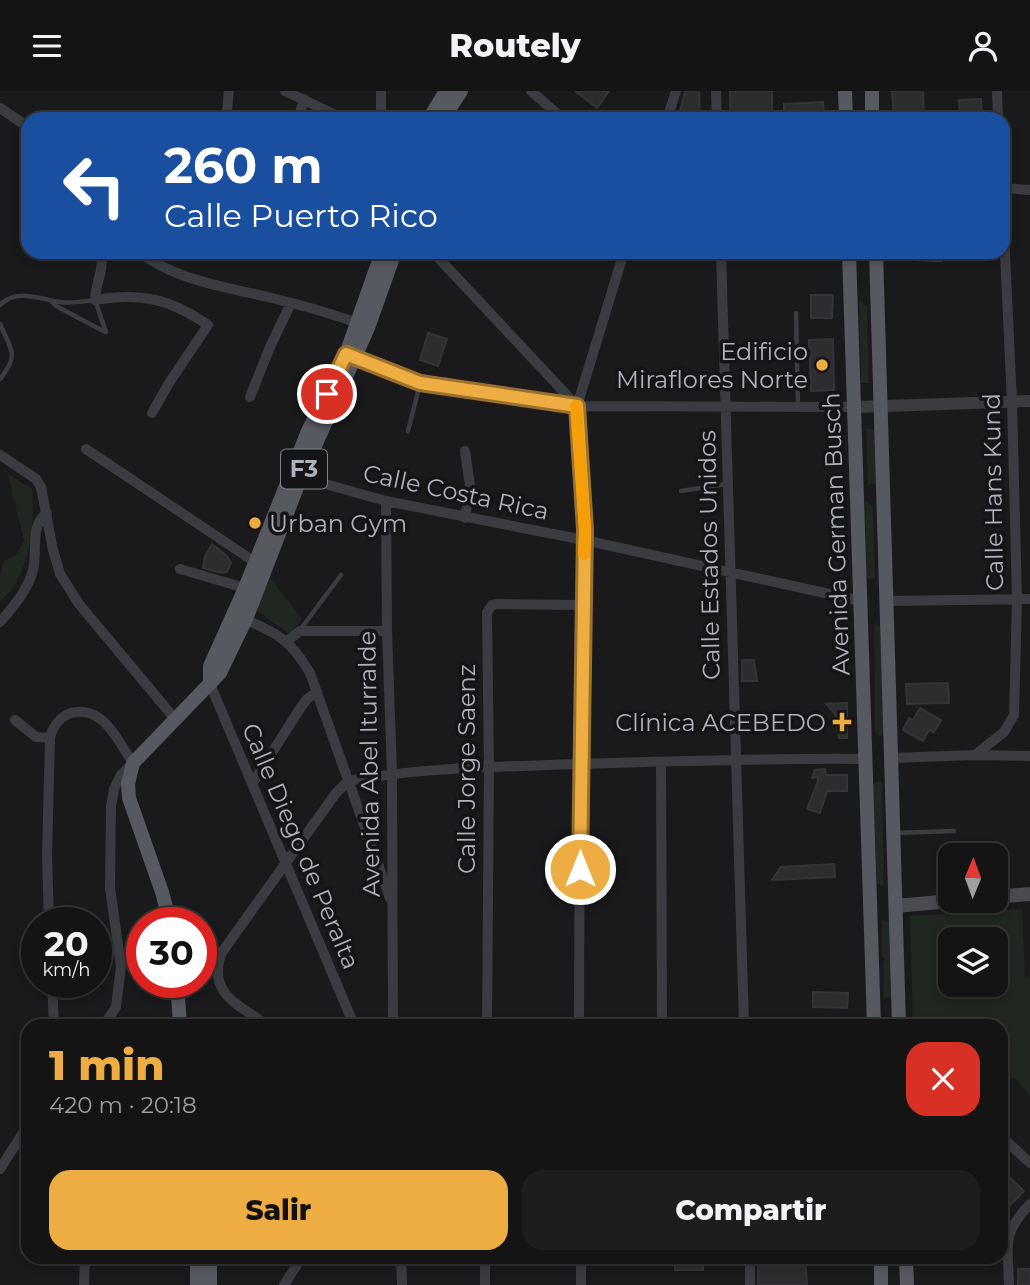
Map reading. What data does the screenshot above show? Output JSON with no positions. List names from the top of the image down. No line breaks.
{"streets":{"main road":["F3","Avenida German Busch"],"street":["Calle Costa Rica","Calle Hans Kund","Calle Estados Unidos","Avenida Abel Iturralde","Calle Jorge Saenz","Calle Diego de Peralta"]},"crossings":[["F3","Calle Costa Rica"],["F3","Calle Diego de Peralta"],["Calle Costa Rica","Avenida German Busch"],["Calle Costa Rica","Calle Estados Unidos"],["Calle Costa Rica","Avenida Abel Iturralde"]],"places":{"other":["Edificio Miraflores Norte","Urban Gym"],"health":["Clínica ACEBEDO"]},"north":"top","page":{"header":"Routely","turn":["260 m","Calle Puerto Rico"],"speed":"20 km/h","limit":"30","heading":["1 min","420 m · 20:18"],"buttons":["Salir","Compartir"]}}
